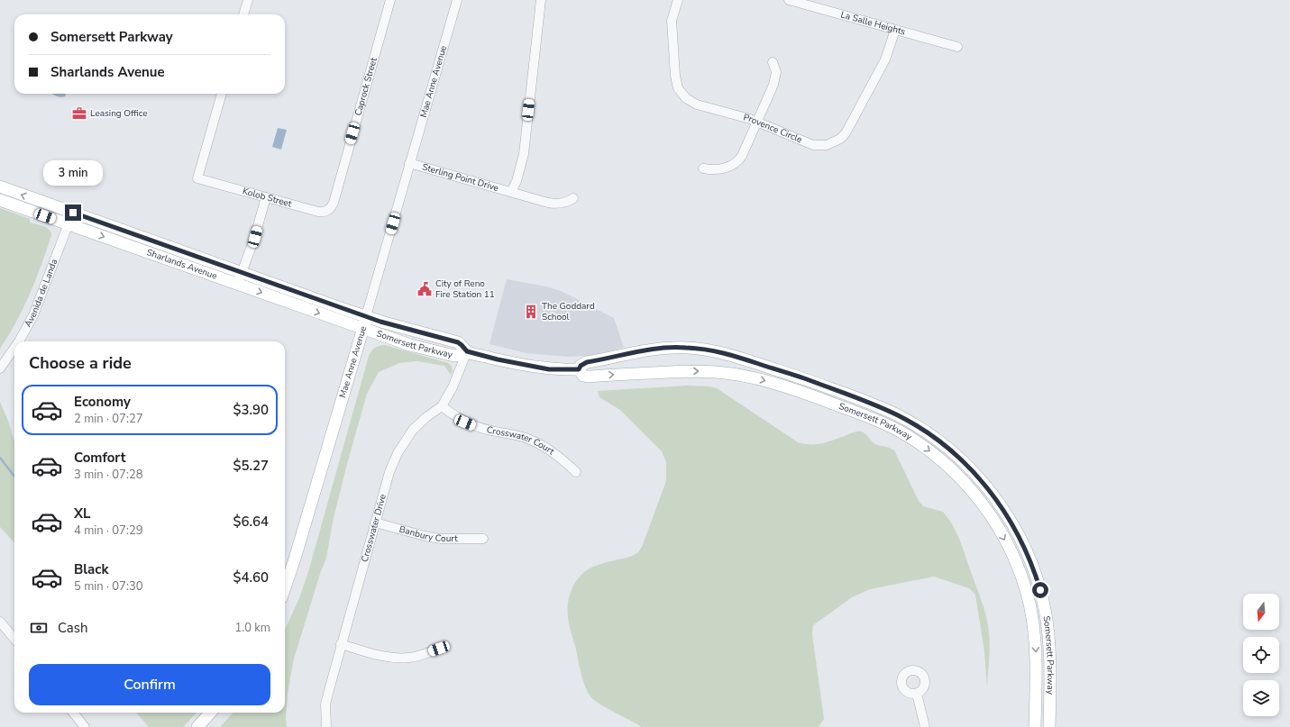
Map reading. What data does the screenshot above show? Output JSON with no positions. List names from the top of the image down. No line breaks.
{"streets":{"main road":["Mae Anne Avenue","Sharlands Avenue","Somersett Parkway"],"street":["La Salle Heights","Caprock Street","Provence Circle","Sterling Point Drive","Kolob Street","Avenida de Landa","Crosswater Court","Crosswater Drive","Banbury Court"]},"crossings":[["La Salle Heights","Provence Circle"],["Mae Anne Avenue","Sterling Point Drive"],["Mae Anne Avenue","Sharlands Avenue"],["Mae Anne Avenue","Somersett Parkway"],["Caprock Street","Kolob Street"],["Sharlands Avenue","Avenida de Landa"],["Sharlands Avenue","Somersett Parkway"],["Somersett Parkway","Crosswater Drive"],["Crosswater Court","Crosswater Drive"],["Crosswater Drive","Banbury Court"]],"places":{"office":["Leasing Office"],"public building":["City of Reno Fire Station 11"],"building":["The Goddard School"]},"north":"bottom","page":{"banner":["Somersett Parkway","Sharlands Avenue"],"bubble":"3 min","heading":"Choose a ride","list":[{"name":"Economy","note":"2 min · 07:27","value":"$3.90"},{"name":"Comfort","note":"3 min · 07:28","value":"$5.27"},{"name":"XL","note":"4 min · 07:29","value":"$6.64"},{"name":"Black","note":"5 min · 07:30","value":"$4.60"}],"pay":["Cash","1.0 km"],"buttons":"Confirm"}}
